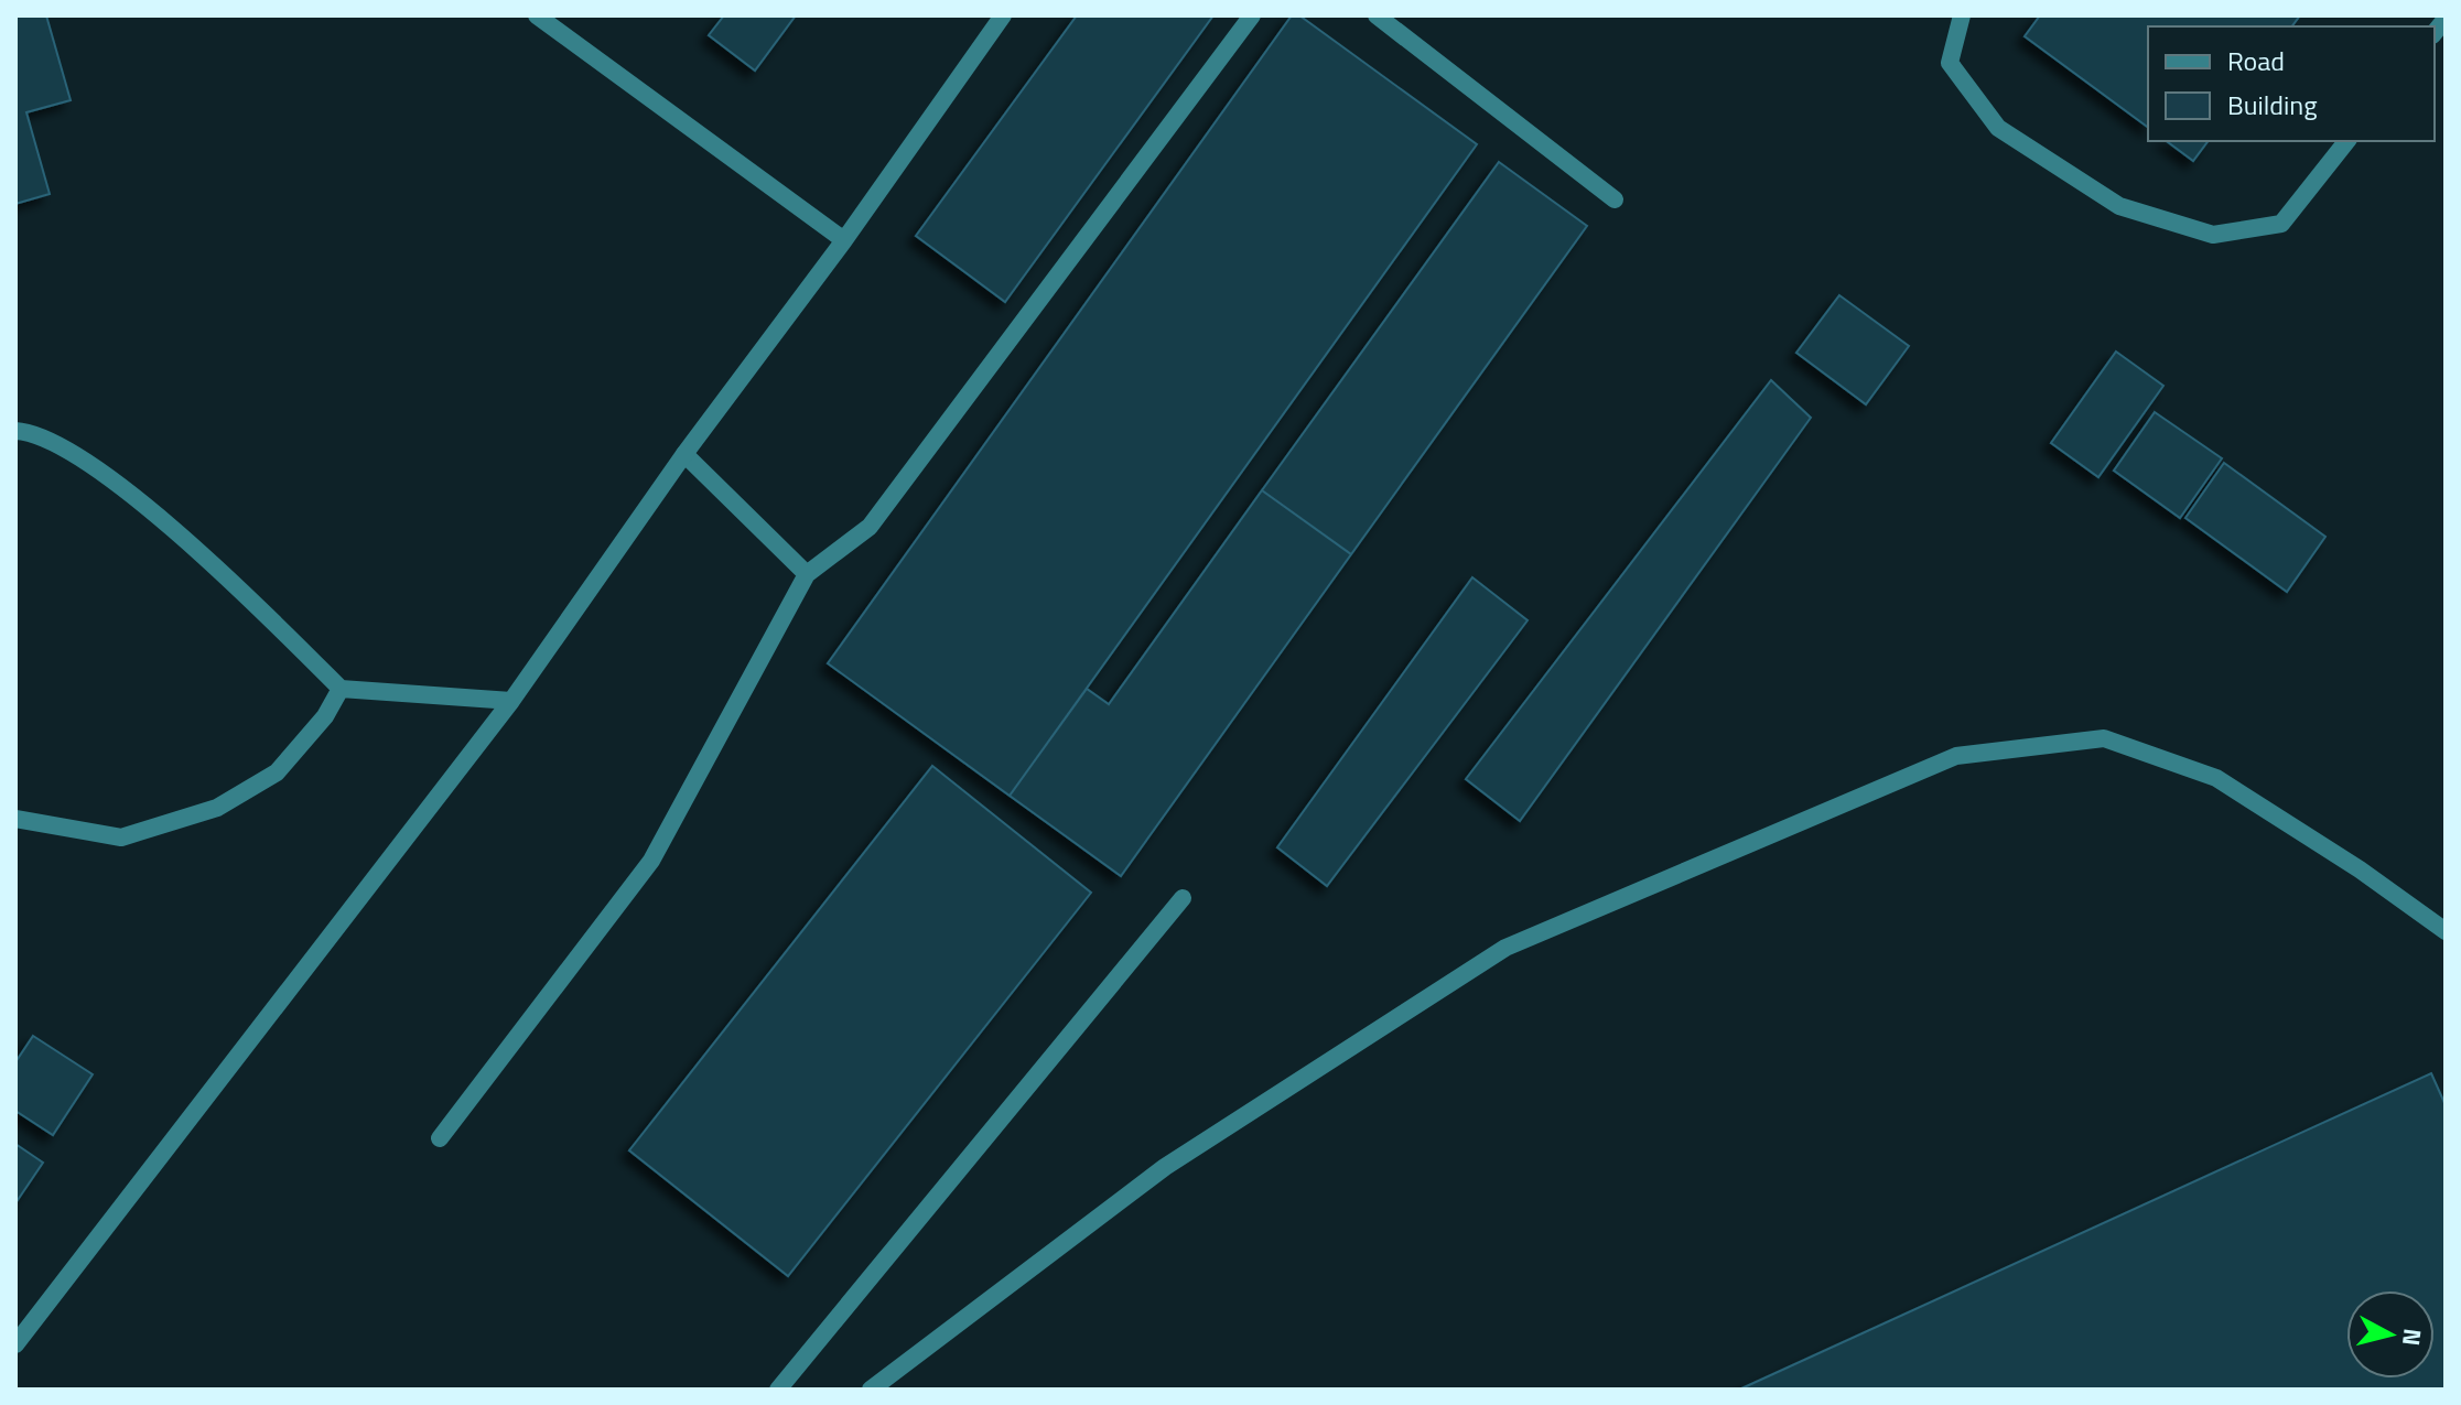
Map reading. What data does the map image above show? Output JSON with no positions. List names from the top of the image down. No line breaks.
{"legend":["Road","Building"],"north":"right"}
